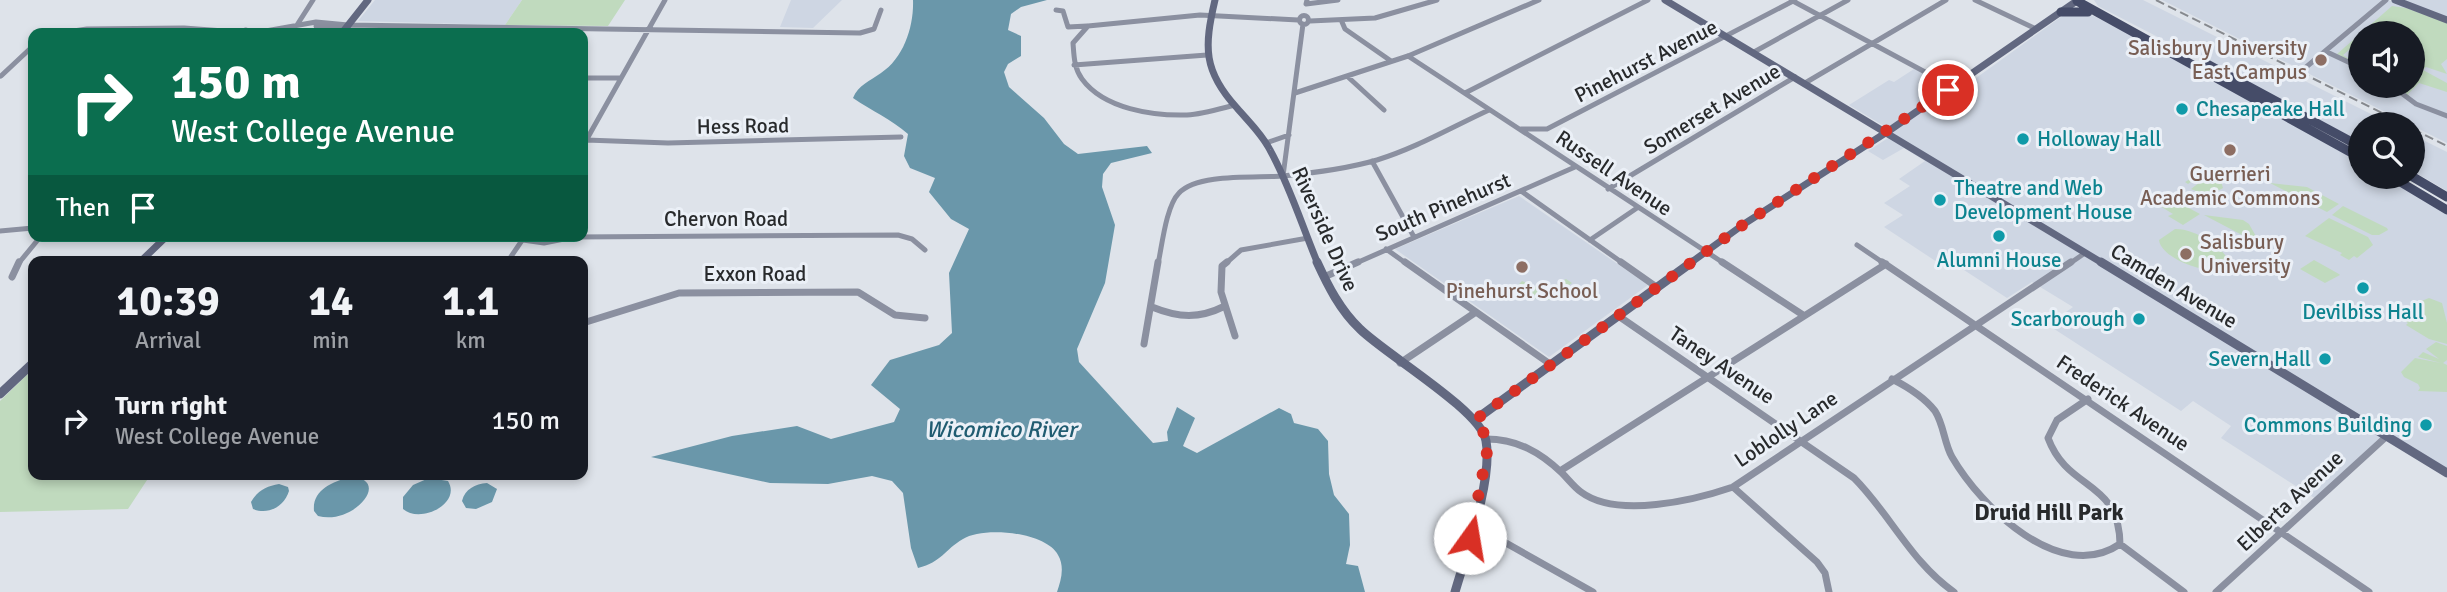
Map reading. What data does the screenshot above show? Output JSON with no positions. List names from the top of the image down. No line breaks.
{"streets":{"street":["Pinehurst Avenue","Somerset Avenue","Hess Road","Russell Avenue","South Pinehurst","Chervon Road","Riverside Drive","Exxon Road","Camden Avenue","Taney Avenue","Frederick Avenue","Loblolly Lane","Elberta Avenue"]},"crossings":[["Pinehurst Avenue","Russell Avenue"],["Pinehurst Avenue","Camden Avenue"],["Somerset Avenue","Russell Avenue"],["Somerset Avenue","Camden Avenue"],["Russell Avenue","South Pinehurst"],["South Pinehurst","Riverside Drive"],["Riverside Drive","Loblolly Lane"],["Camden Avenue","Loblolly Lane"],["Camden Avenue","Elberta Avenue"],["Taney Avenue","Loblolly Lane"],["Frederick Avenue","Loblolly Lane"],["Frederick Avenue","Elberta Avenue"]],"districts":["Druid Hill Park"],"water":["Wicomico River"],"places":["Salisbury University East Campus","Chesapeake Hall","Holloway Hall","Guerrieri Academic Commons","Theatre and Web Development House","Alumni House","Salisbury University","Pinehurst School","Devilbiss Hall","Scarborough","Severn Hall","Commons Building"],"page":{"turn":["150 m","West College Avenue"],"then":"Then","eta":["10:39","Arrival","14","min","1.1","km"],"list":[{"name":"Turn right","note":"West College Avenue","value":"150 m"}]}}
